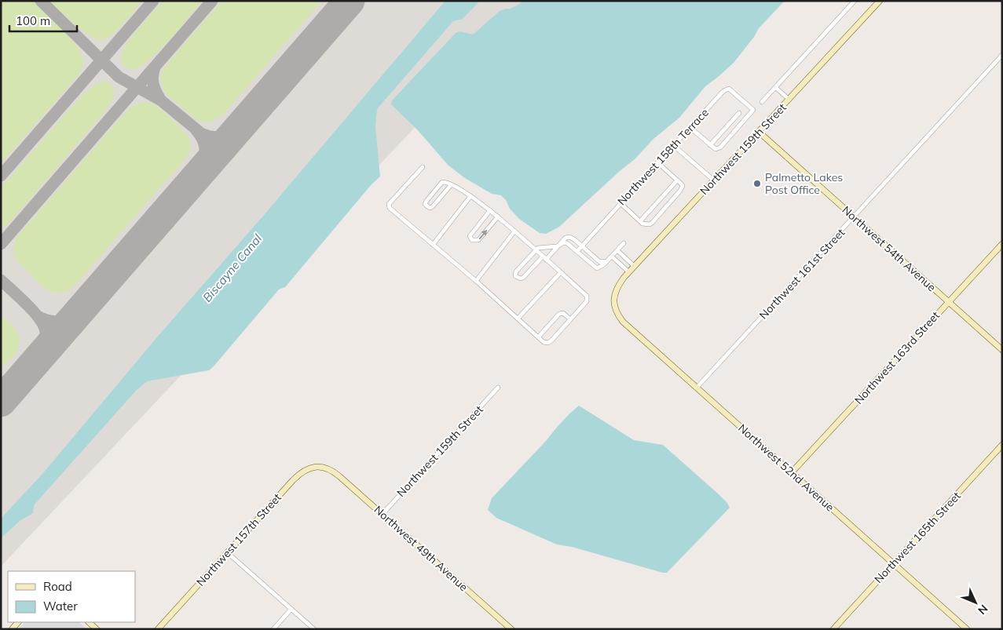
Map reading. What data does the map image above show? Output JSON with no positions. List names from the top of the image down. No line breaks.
{"streets":{"street":["Northwest 159th Street","Northwest 158th Terrace","Northwest 54th Avenue","Northwest 161st Street","Northwest 163rd Street","Northwest 52nd Avenue","Northwest 165th Street","Northwest 157th Street","Northwest 49th Avenue"]},"crossings":[["Northwest 159th Street","Northwest 54th Avenue"],["Northwest 159th Street","Northwest 52nd Avenue"],["Northwest 159th Street","Northwest 49th Avenue"],["Northwest 54th Avenue","Northwest 161st Street"],["Northwest 54th Avenue","Northwest 163rd Street"],["Northwest 161st Street","Northwest 52nd Avenue"],["Northwest 163rd Street","Northwest 52nd Avenue"],["Northwest 52nd Avenue","Northwest 165th Street"],["Northwest 157th Street","Northwest 49th Avenue"]],"water":["Biscayne Canal"],"places":["Palmetto Lakes Post Office"],"legend":["Road","Water"],"scale_bar":"100 m","north":"bottom right"}
